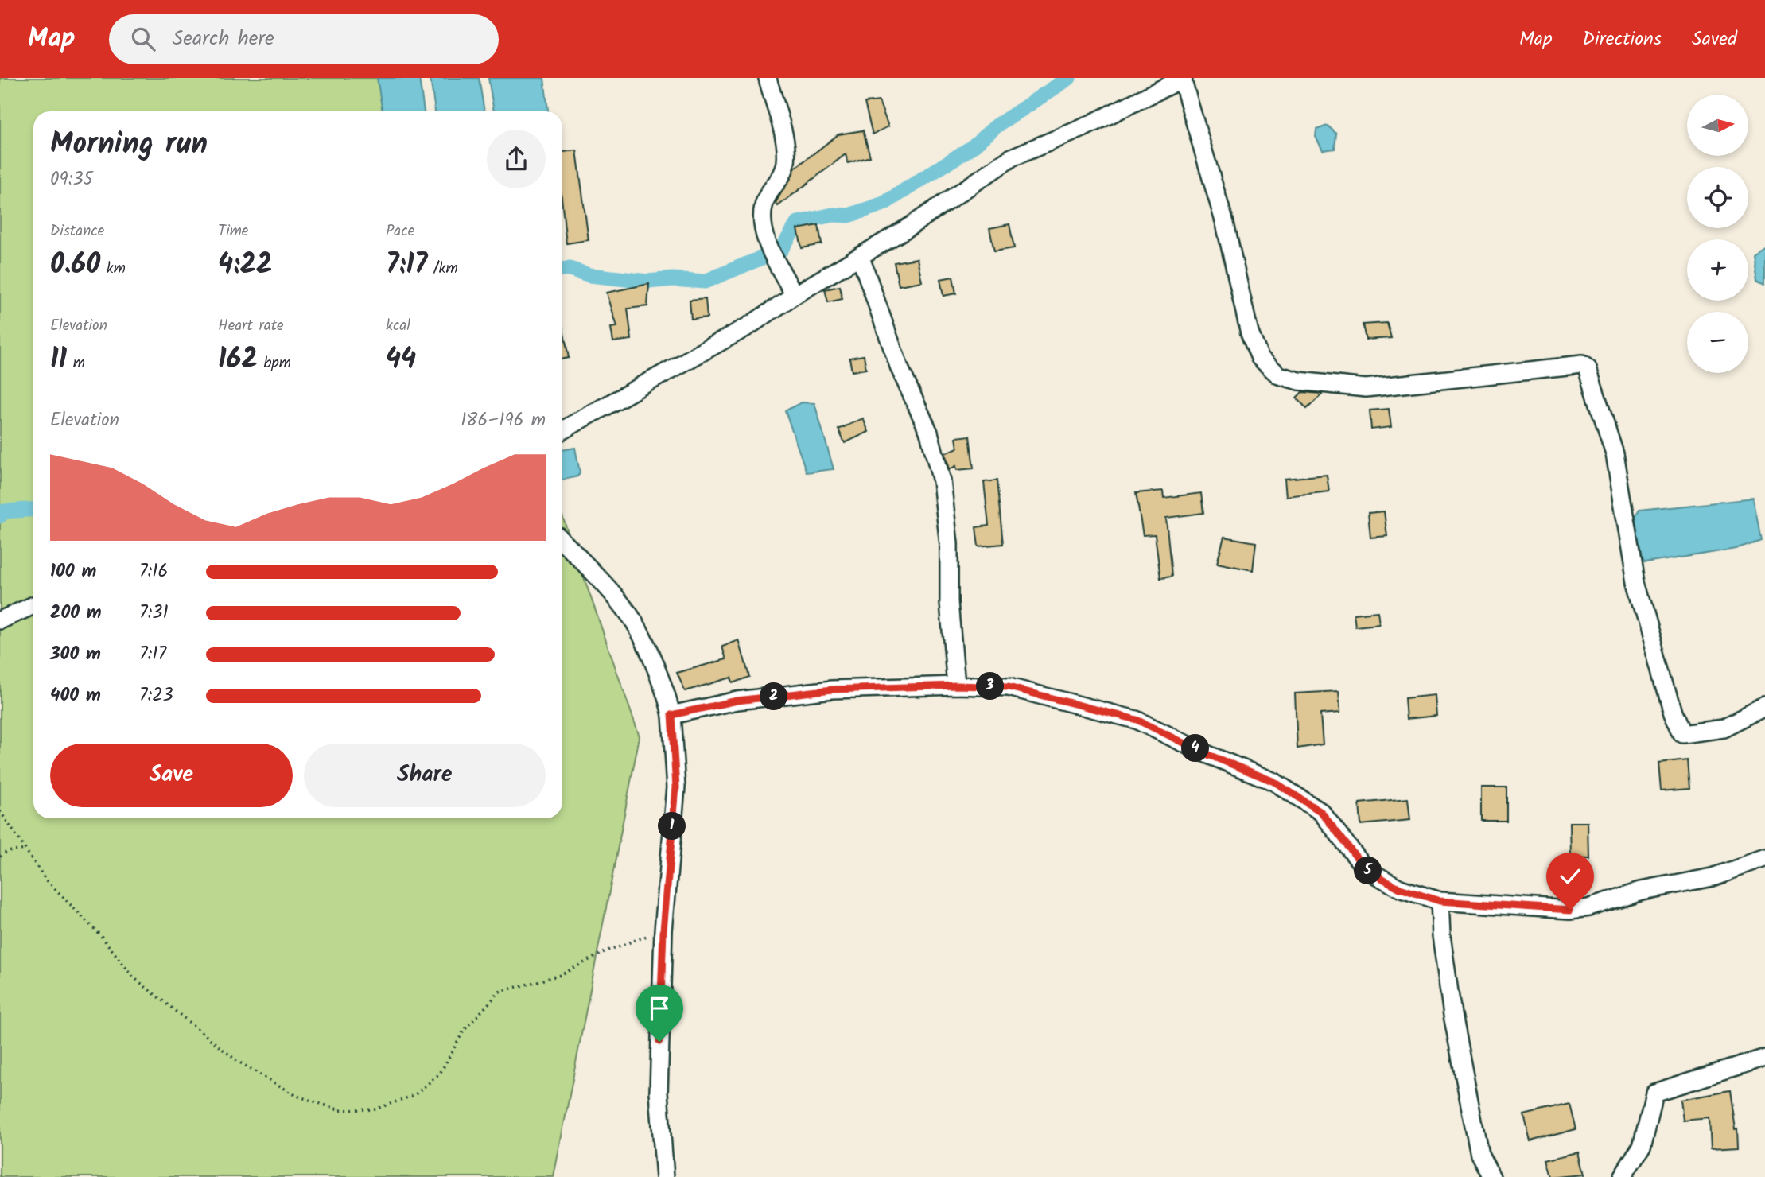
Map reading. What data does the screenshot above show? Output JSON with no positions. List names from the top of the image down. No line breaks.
{"north":"right","page":{"header":"Map","search":"Search here","nav":["Map","Directions","Saved"],"map_buttons":["+","−"],"heading":["Morning run","09:35"],"stats":[["Distance","0.60 km"],["Time","4:22"],["Pace","7:17 /km"],["Elevation","11 m"],["Heart rate","162 bpm"],["kcal","44"]],"chart":["Elevation","186–196 m"],"list":[{"name":"100 m","note":"7:16"},{"name":"200 m","note":"7:31"},{"name":"300 m","note":"7:17"},{"name":"400 m","note":"7:23"}],"pins":["3","2","4","1","5"],"buttons":["Save","Share"]}}
